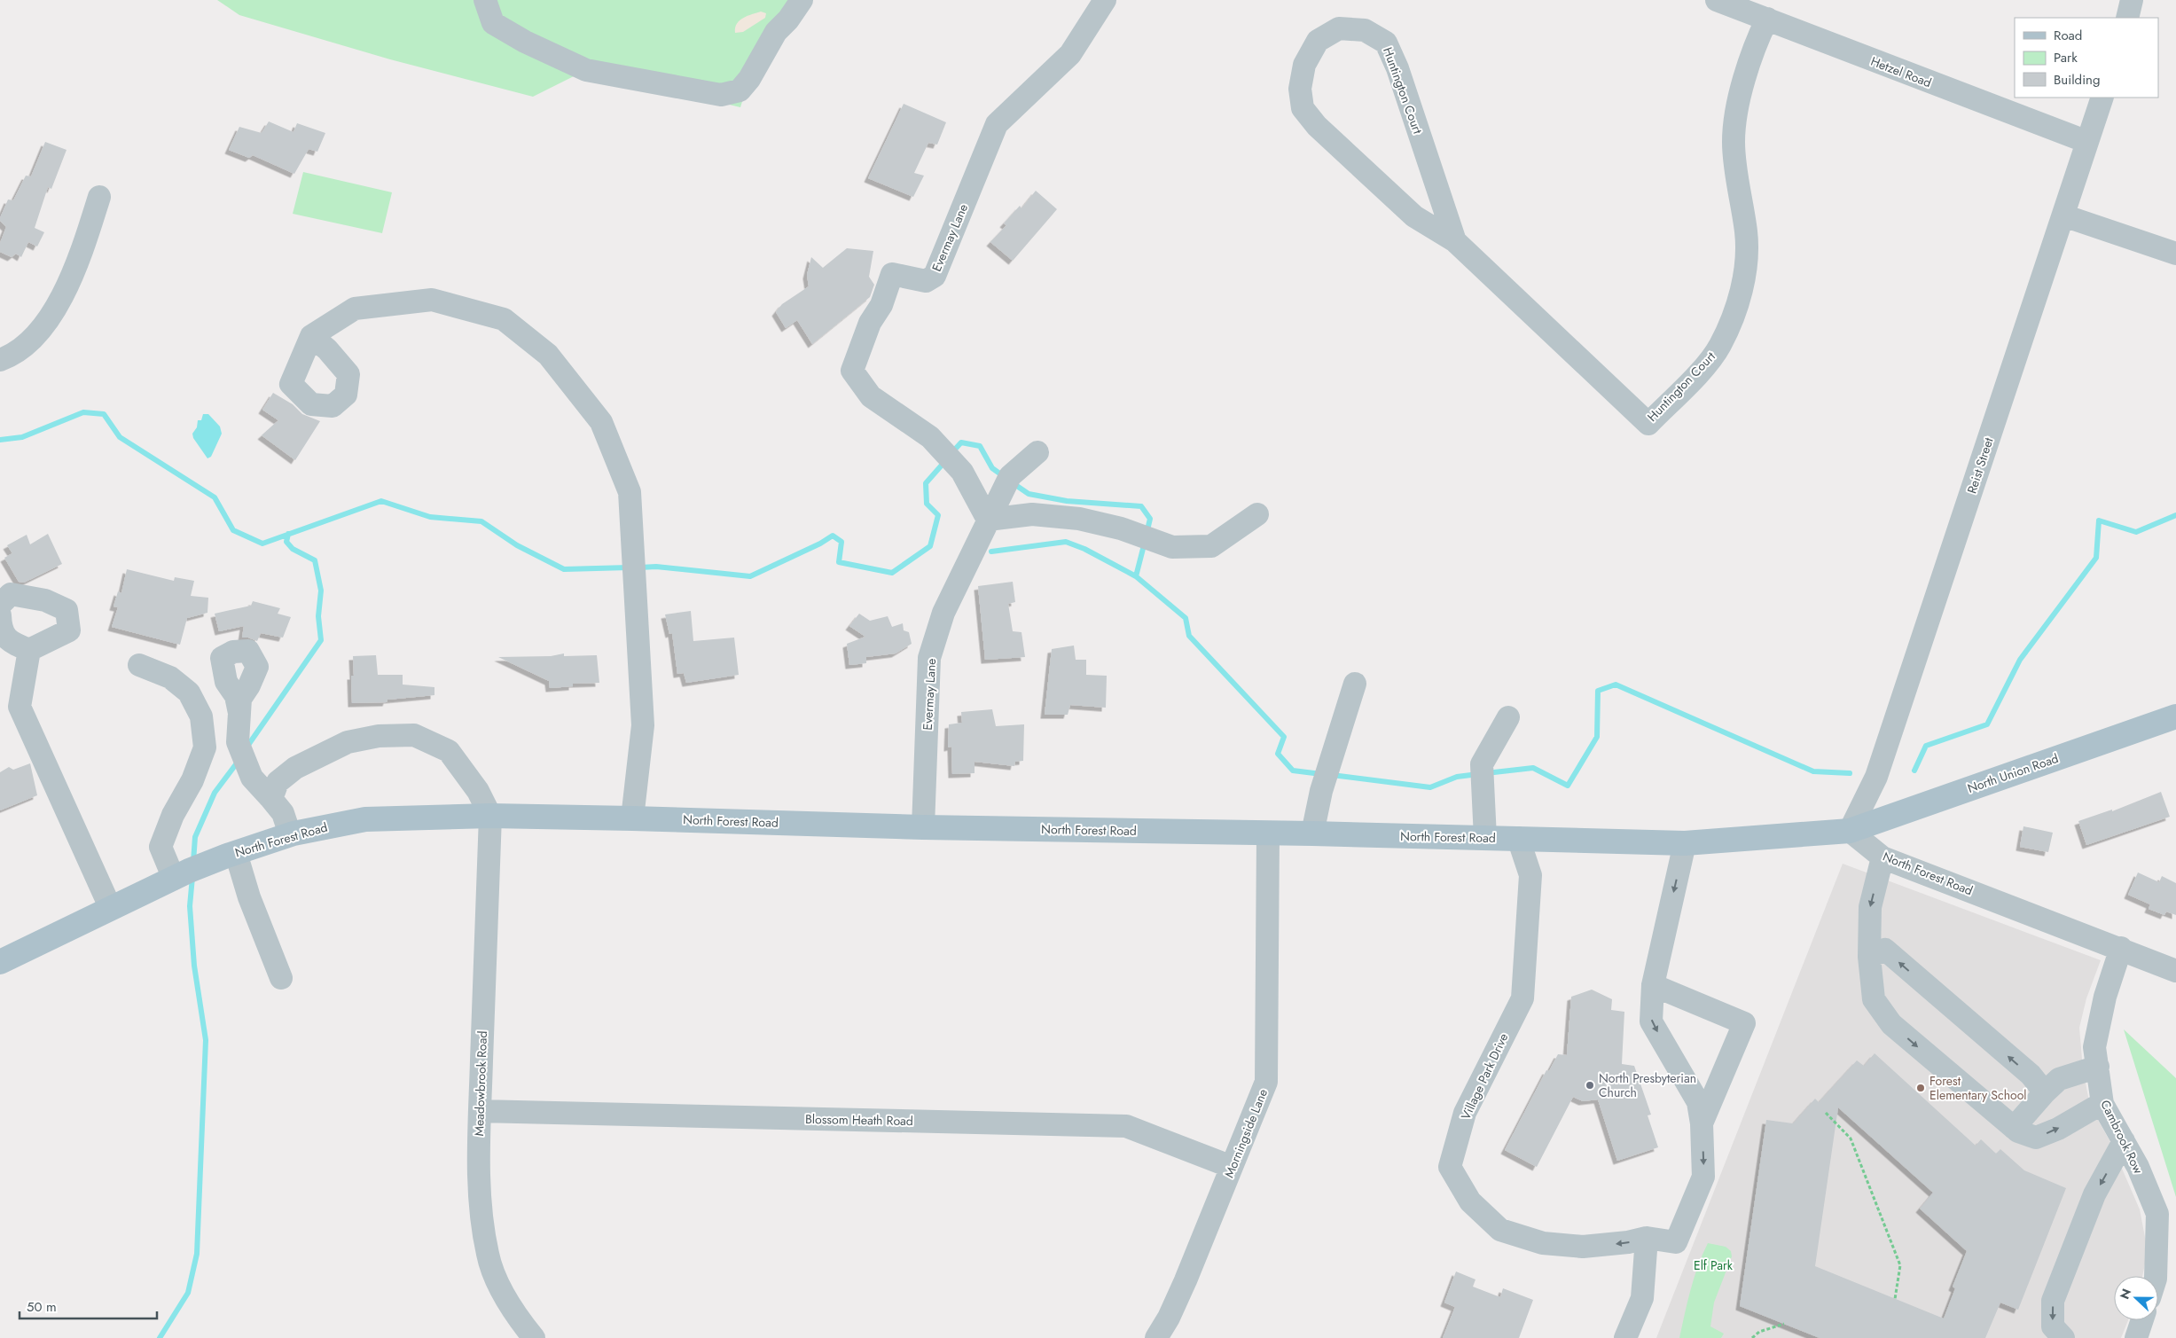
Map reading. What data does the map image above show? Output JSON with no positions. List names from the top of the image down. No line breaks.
{"streets":{"main road":["North Union Road","North Forest Road"],"street":["Hetzel Road","Huntington Court","Evermay Lane","Reist Street","Village Park Drive","Meadowbrook Road","Blossom Heath Road","Morningside Lane","Cambrook Row"]},"crossings":[["Hetzel Road","Huntington Court"],["Hetzel Road","Reist Street"],["Evermay Lane","North Forest Road"],["Reist Street","North Union Road"],["Reist Street","North Forest Road"],["North Union Road","North Forest Road"],["North Forest Road","Village Park Drive"],["North Forest Road","Meadowbrook Road"],["North Forest Road","Morningside Lane"],["North Forest Road","Cambrook Row"],["Meadowbrook Road","Blossom Heath Road"],["Blossom Heath Road","Morningside Lane"]],"parks":["Elf Park"],"places":["North Presbyterian Church","Forest Elementary School"],"legend":["Road","Park","Building"],"scale_bar":"50 m","north":"left"}
